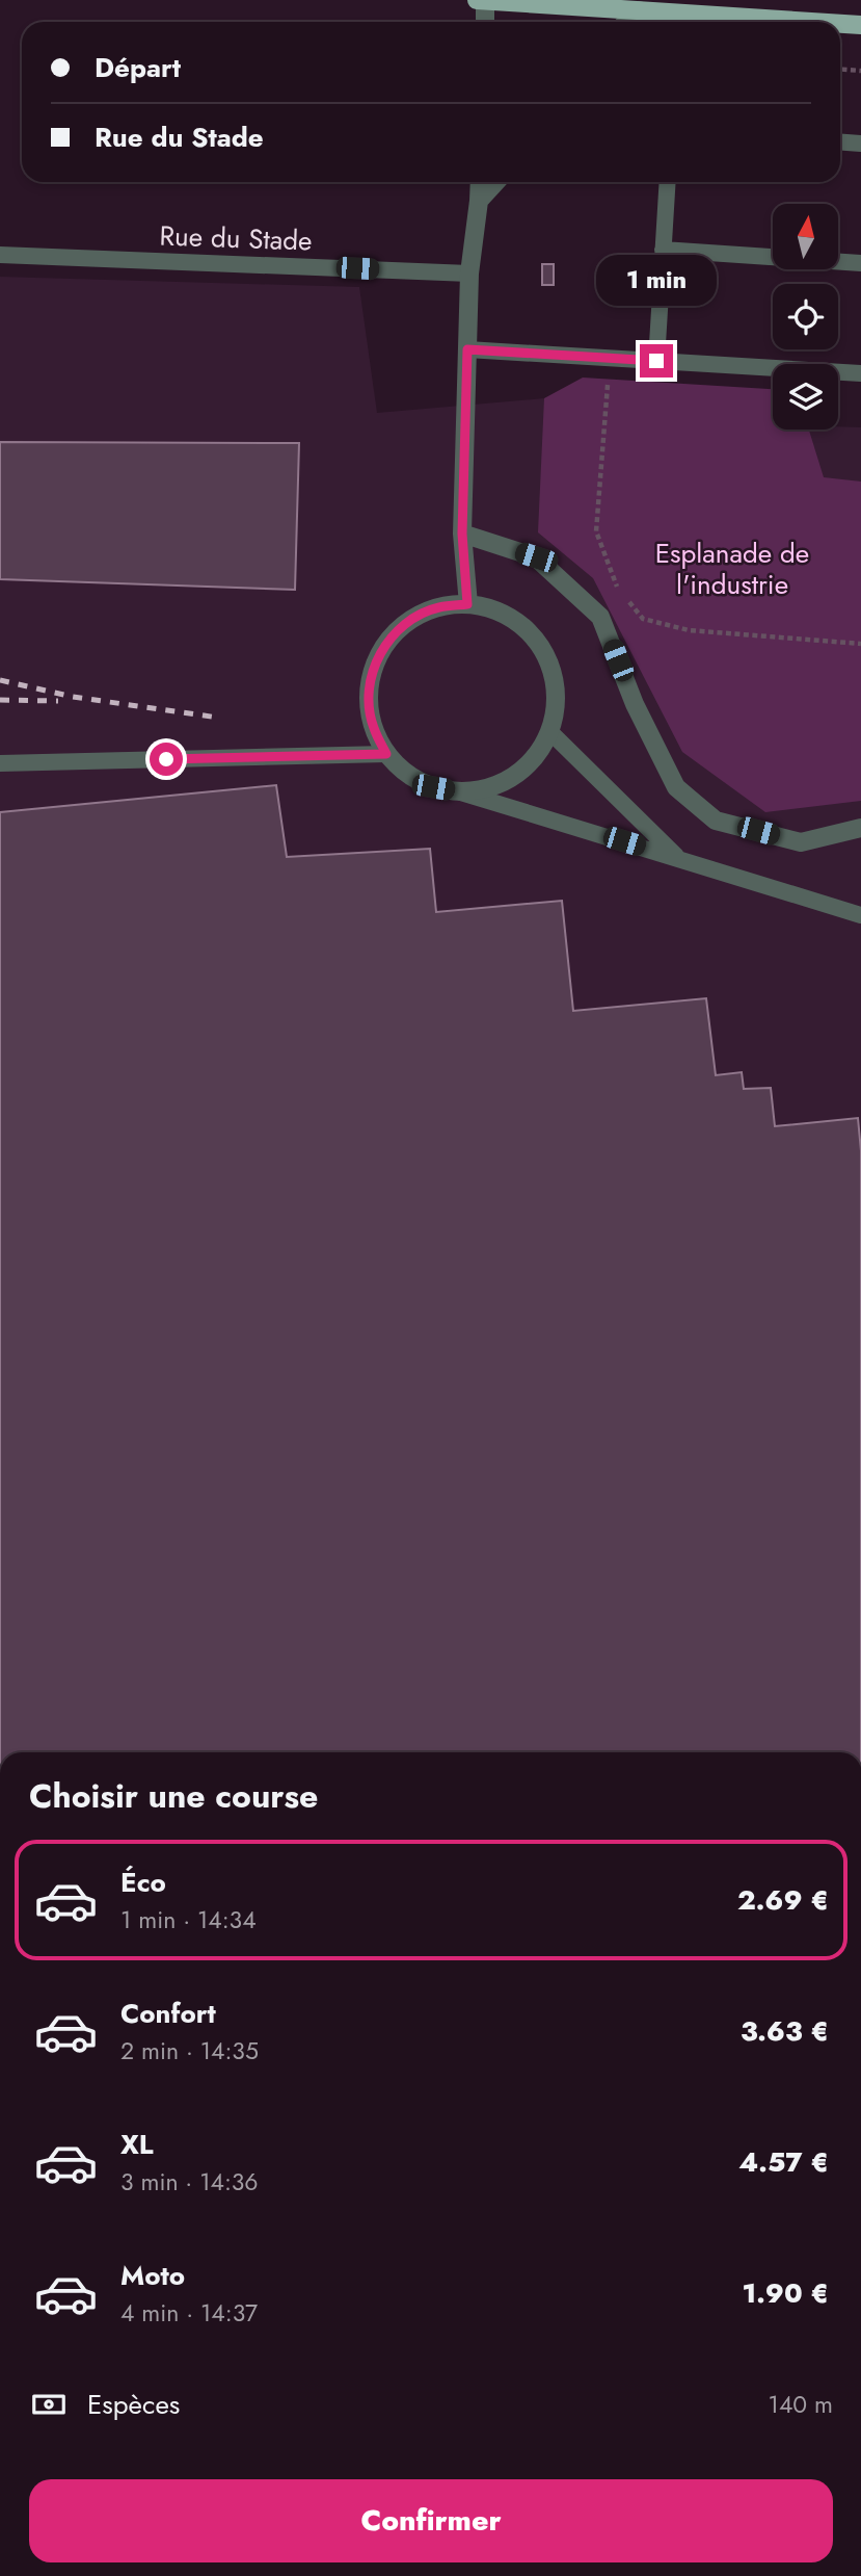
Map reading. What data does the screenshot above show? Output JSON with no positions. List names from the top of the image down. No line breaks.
{"streets":{"lane":["Rue du Stade"]},"parks":["Esplanade de l'industrie"],"north":"top","page":{"banner":["Départ","Rue du Stade"],"bubble":"1 min","heading":"Choisir une course","list":[{"name":"Éco","note":"1 min · 14:34","value":"2.69 €"},{"name":"Confort","note":"2 min · 14:35","value":"3.63 €"},{"name":"XL","note":"3 min · 14:36","value":"4.57 €"},{"name":"Moto","note":"4 min · 14:37","value":"1.90 €"}],"pay":["Espèces","140 m"],"buttons":"Confirmer"}}
